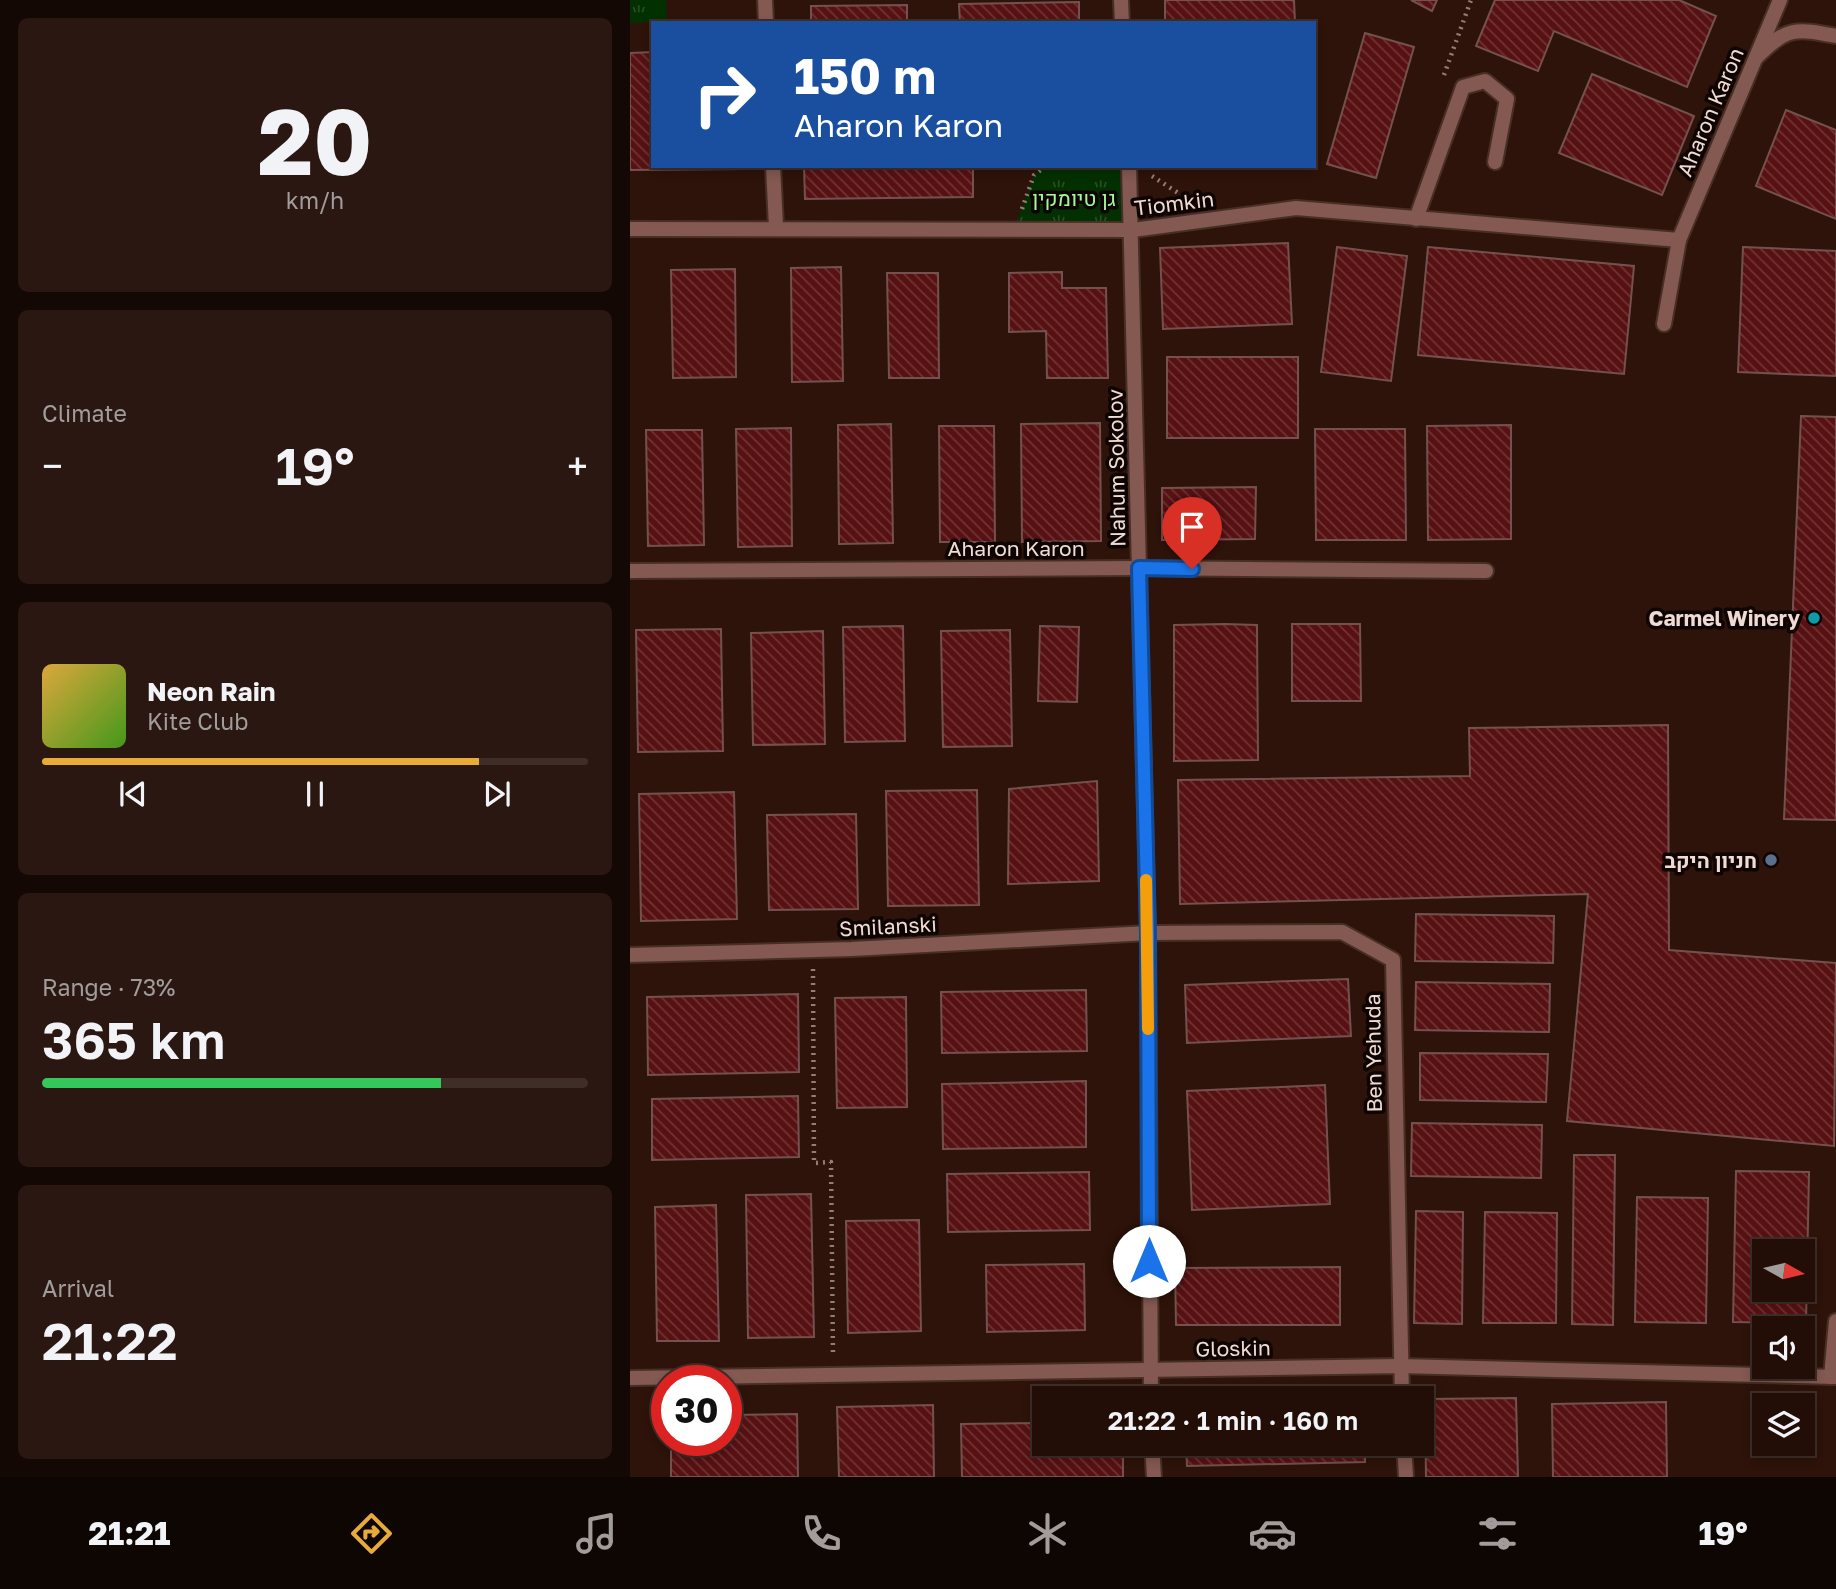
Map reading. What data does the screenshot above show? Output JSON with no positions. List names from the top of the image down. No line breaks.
{"streets":{"street":["Aharon Karon","Tiomkin","Nahum Sokolov","Smilanski","Ben Yehuda","Gloskin"]},"crossings":[["Aharon Karon","Tiomkin"],["Aharon Karon","Nahum Sokolov"],["Tiomkin","Nahum Sokolov"],["Nahum Sokolov","Smilanski"],["Nahum Sokolov","Ben Yehuda"],["Nahum Sokolov","Gloskin"],["Smilanski","Ben Yehuda"],["Ben Yehuda","Gloskin"]],"parks":["גן טיומקין"],"places":["Carmel Winery","חניון היקב"],"north":"right","page":{"tile":[["20","km/h"],"Climate",["Range · 73%","365 km"],["Arrival","21:22"]],"turn":["150 m","Aharon Karon"],"heat":["−","19°","+"],"song":["Neon Rain","Kite Club"],"limit":"30","trip":"21:22 · 1 min · 160 m","tabs":["21:21","19°"]}}
